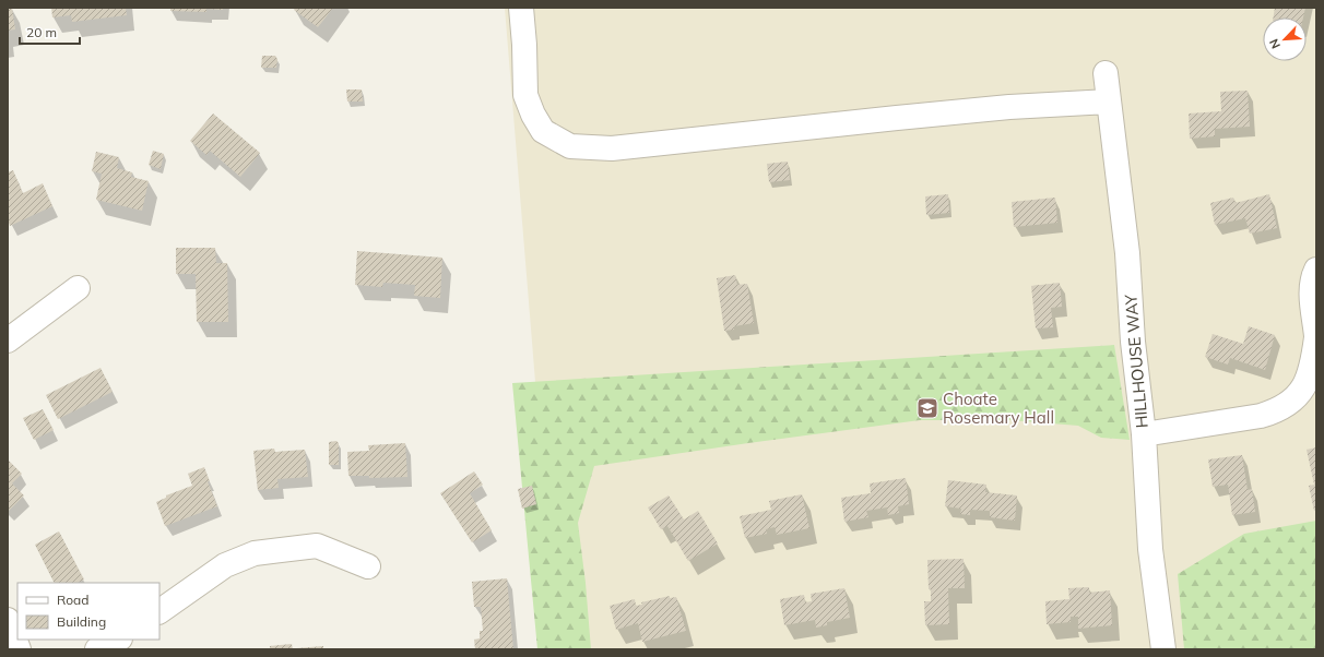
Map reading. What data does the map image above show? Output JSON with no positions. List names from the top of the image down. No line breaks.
{"streets":{"street":["HILLHOUSE WAY"]},"places":{"school or university":["Choate Rosemary Hall"]},"legend":["Road","Building"],"scale_bar":"20 m","north":"bottom left"}
